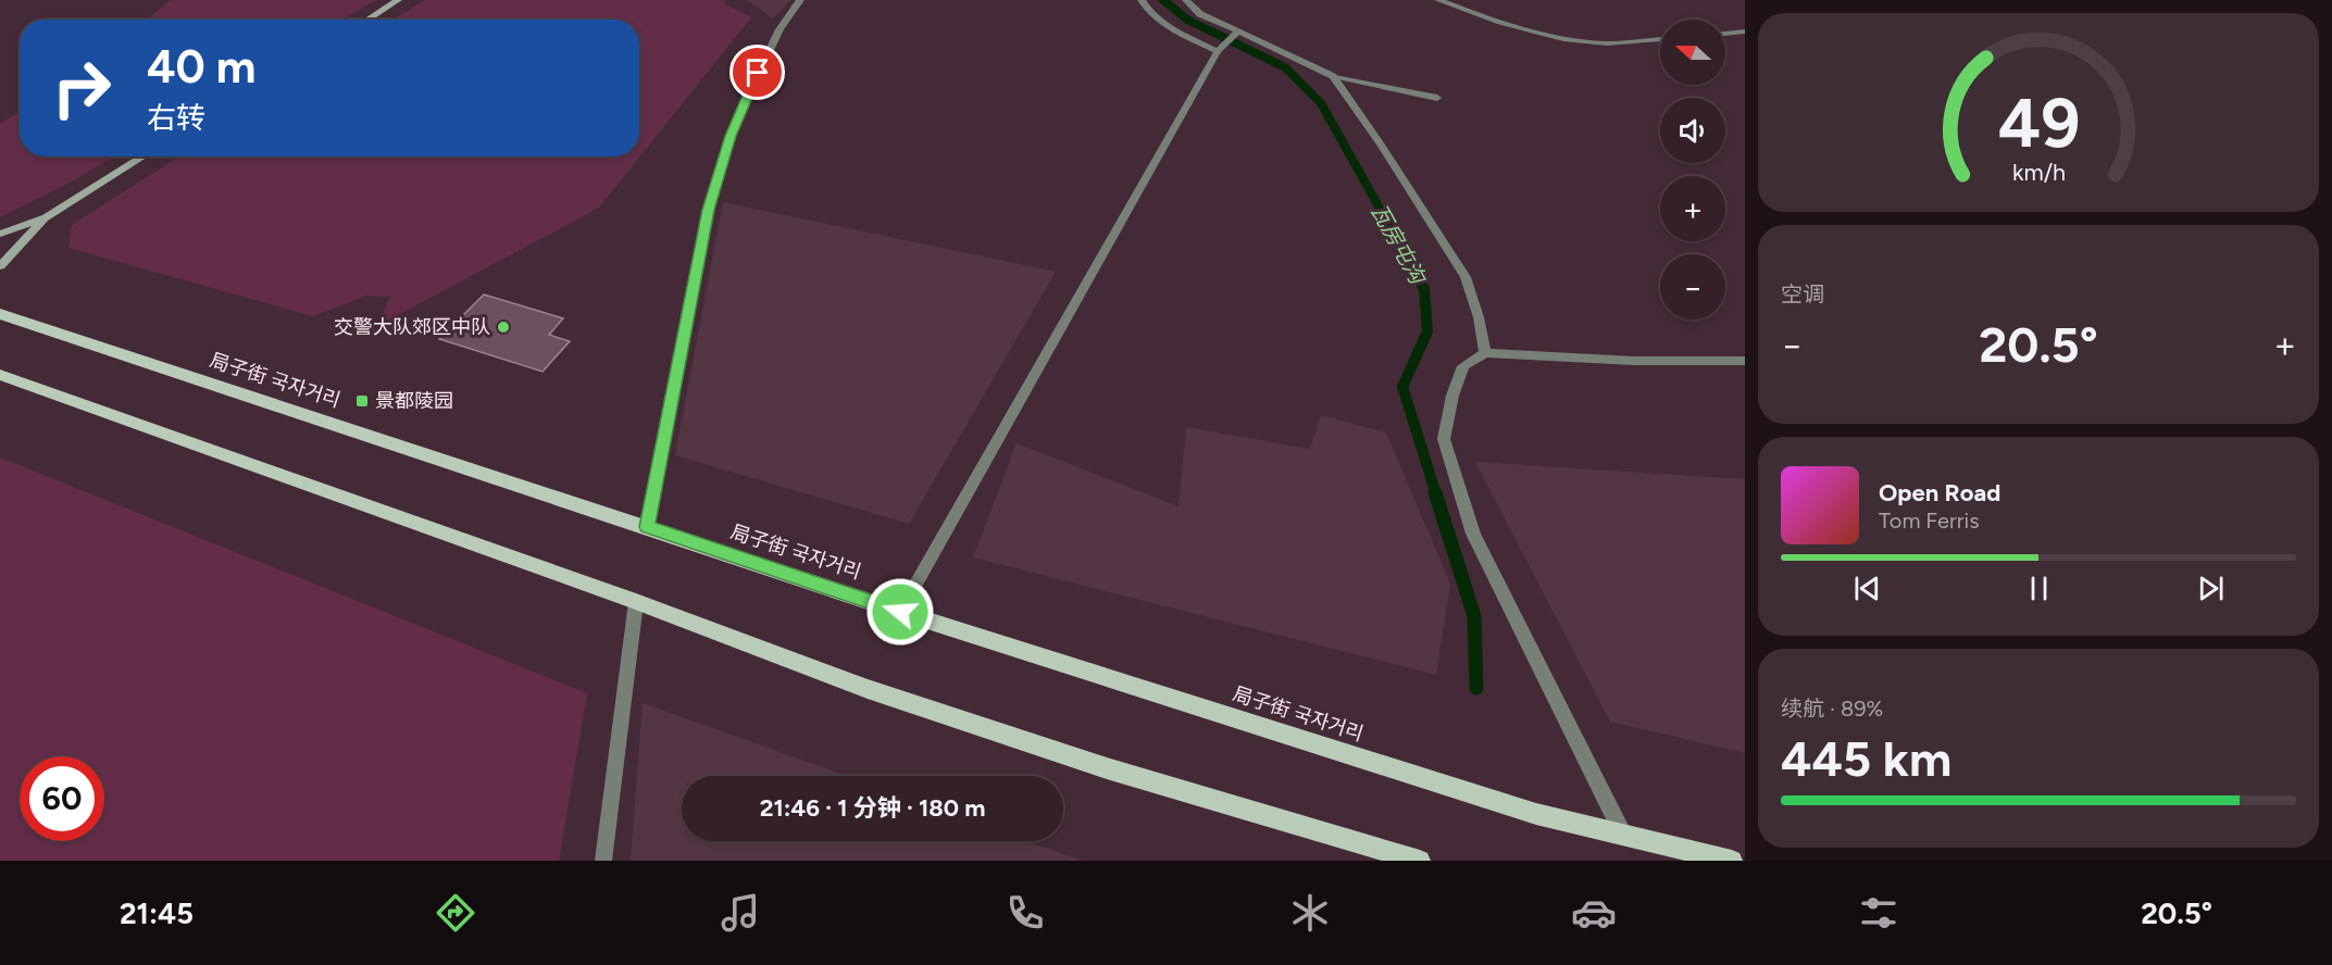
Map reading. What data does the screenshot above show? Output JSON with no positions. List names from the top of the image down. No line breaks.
{"streets":{"main road":["局子街 국자거리"]},"water":["瓦房屯沟"],"places":{"other":["交警大队郊区中队"],"transit":["景都陵园"]},"north":"left","page":{"map_buttons":["+","−"],"turn":["40 m","右转"],"tile":["空调",["续航 · 89%","445 km"]],"heat":["−","20.5°","+"],"song":["Open Road","Tom Ferris"],"limit":"60","trip":"21:46 · 1 分钟 · 180 m","tabs":["21:45","20.5°"],"gauge":["49","km/h"]}}
